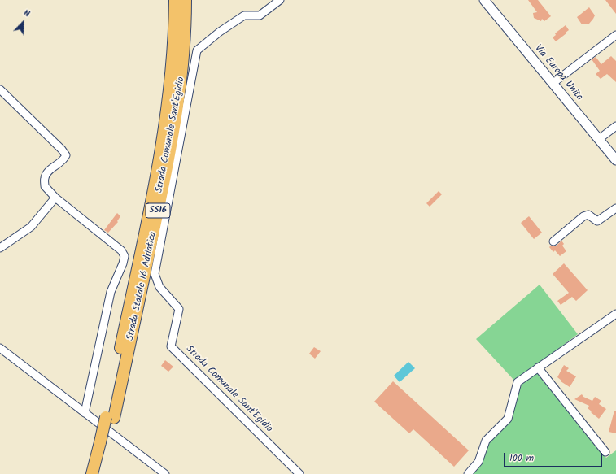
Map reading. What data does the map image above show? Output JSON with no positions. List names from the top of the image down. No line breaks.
{"streets":{"highway":["SS16","Strada Statale 16 Adriatica"],"street":["Via Europa Unita","Strada Comunale Sant'Egidio"]},"scale_bar":"100 m","north":"top right"}
